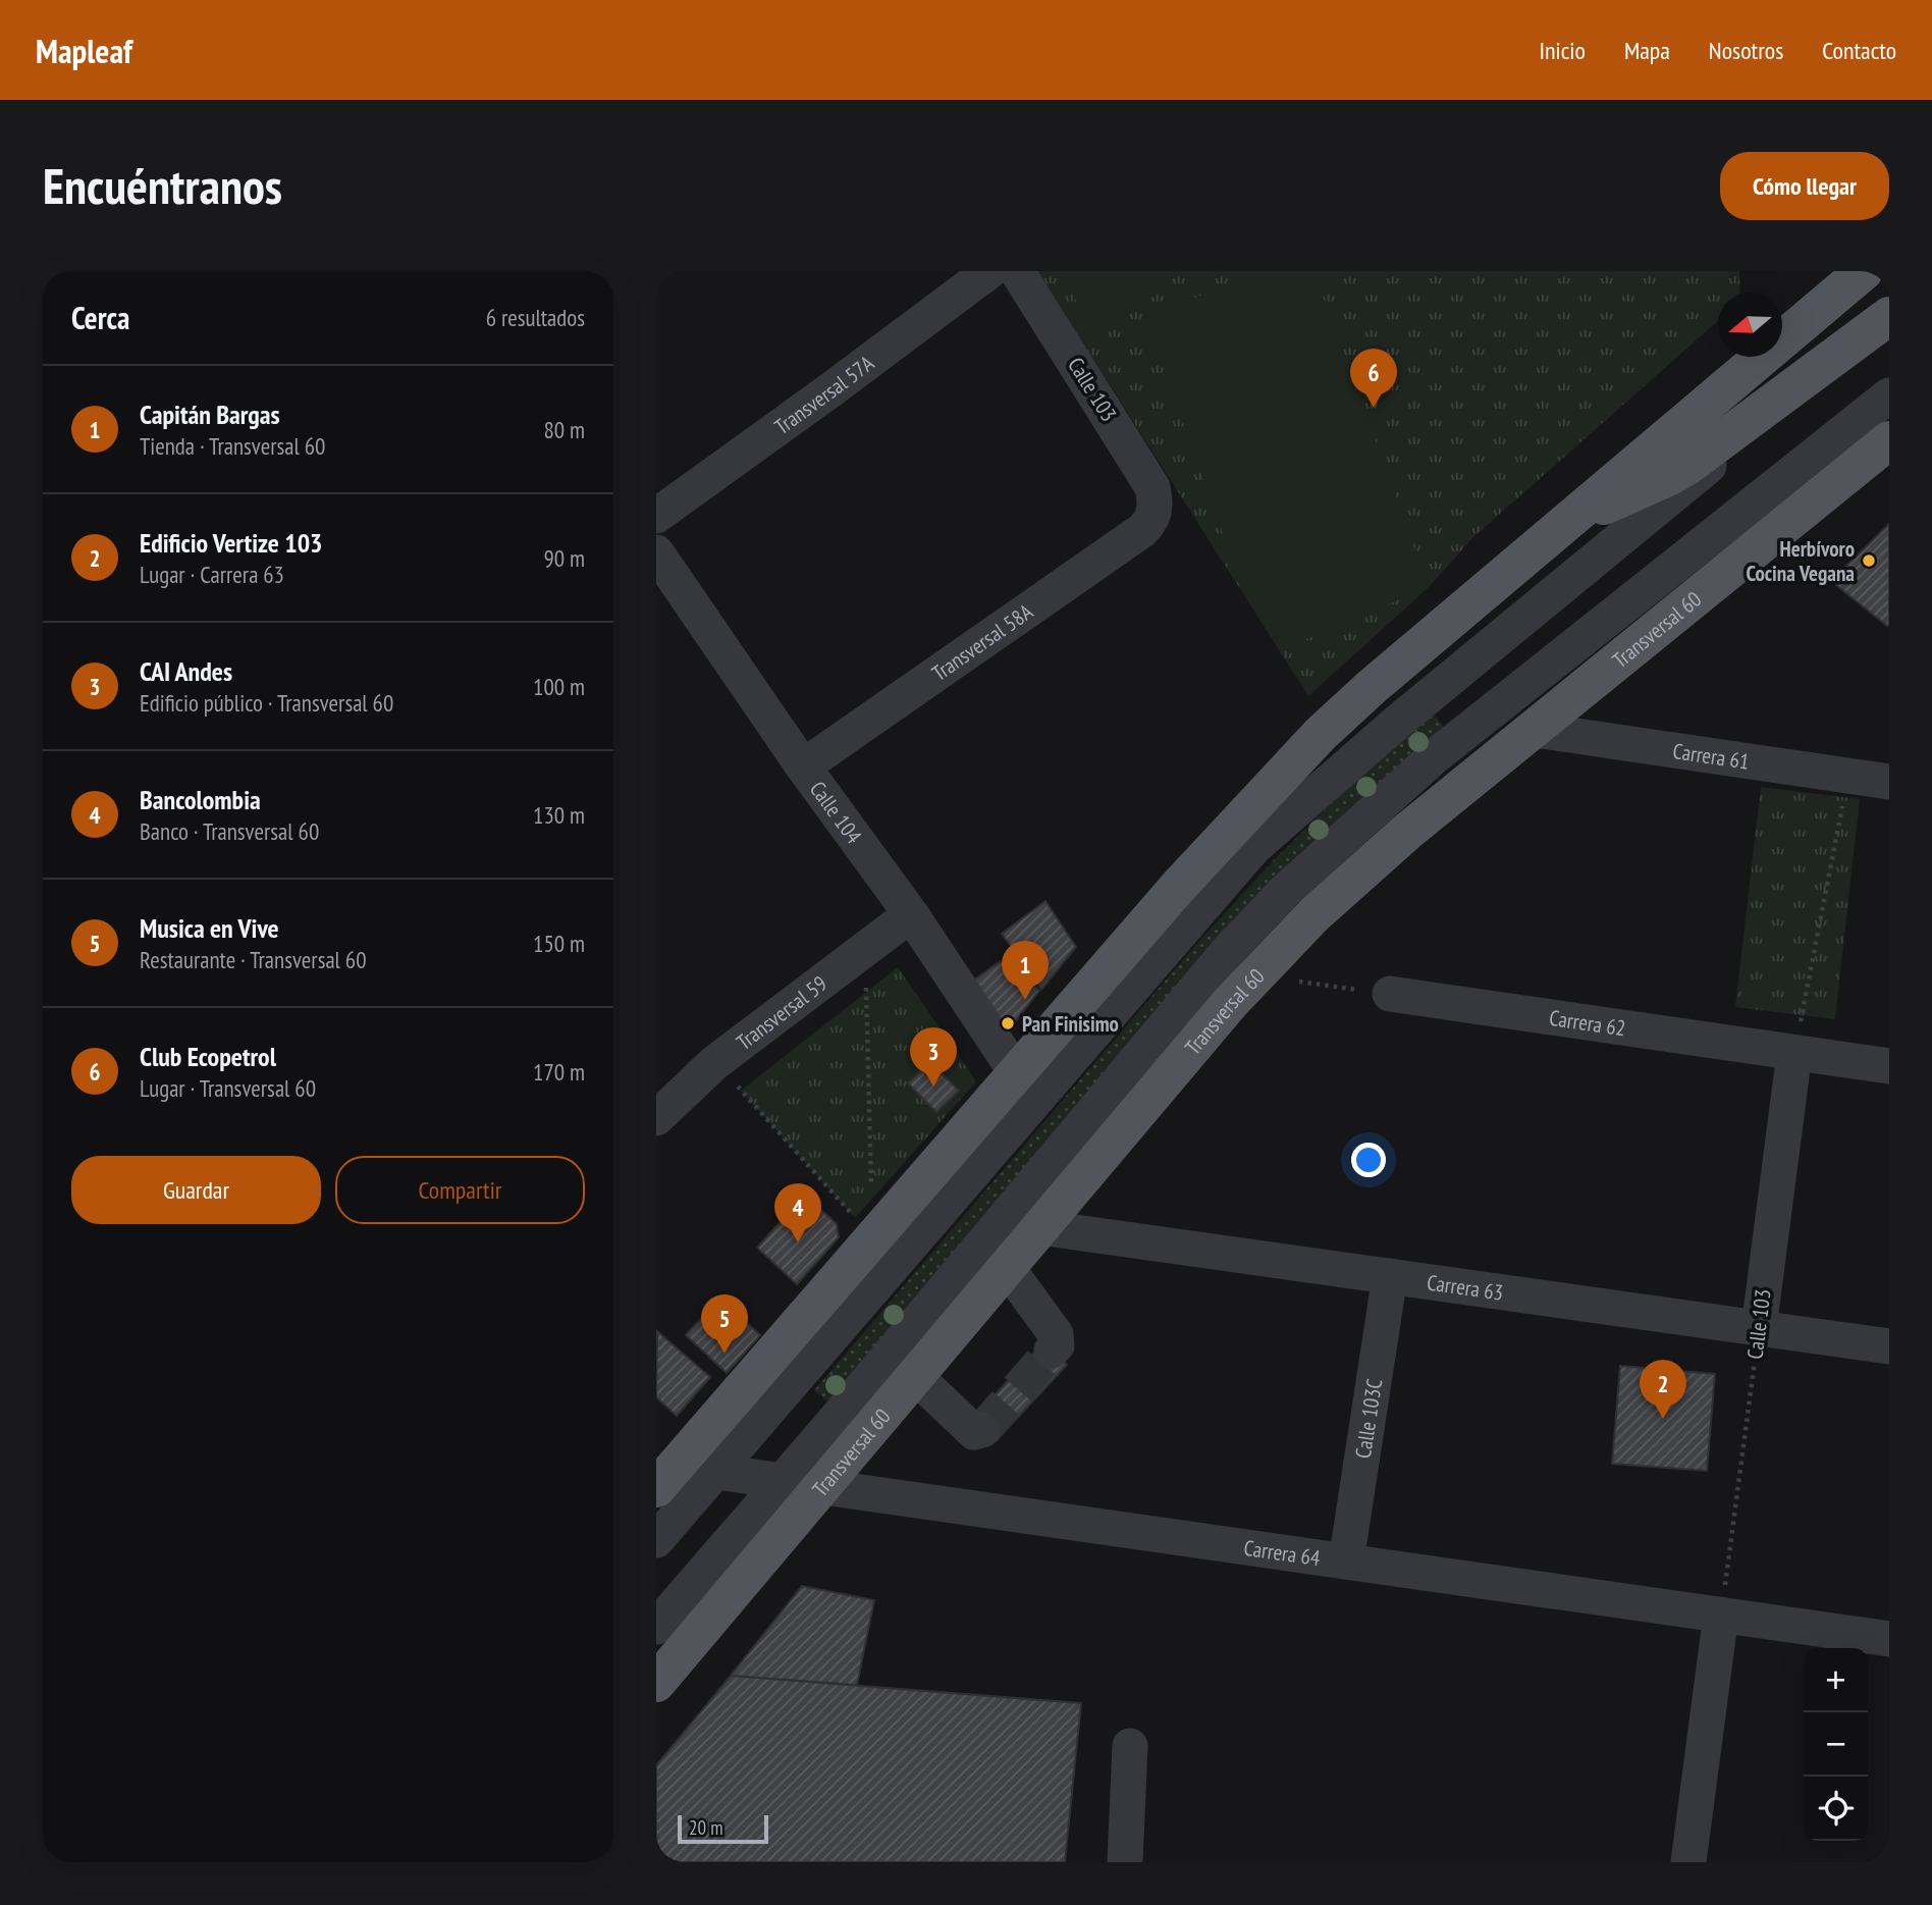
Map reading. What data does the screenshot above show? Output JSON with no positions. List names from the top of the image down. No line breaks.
{"streets":{"main road":["Transversal 60"],"street":["Calle 103","Transversal 57A","Transversal 58A","Carrera 61","Calle 104","Transversal 59","Carrera 62","Carrera 63","Calle 103C","Carrera 64"]},"crossings":[["Calle 103","Transversal 58A"],["Calle 103","Carrera 62"],["Calle 103","Carrera 63"],["Calle 103","Carrera 64"],["Transversal 60","Carrera 61"],["Transversal 60","Carrera 63"],["Transversal 60","Carrera 64"],["Transversal 58A","Calle 104"],["Calle 104","Transversal 59"],["Carrera 63","Calle 103C"],["Calle 103C","Carrera 64"]],"places":["Herbívoro Cocina Vegana","Pan Finisimo"],"scale_bar":"20 m","north":"left","page":{"header":"Mapleaf","nav":["Inicio","Mapa","Nosotros","Contacto"],"buttons":["Cómo llegar",["Guardar","Compartir"]],"title":"Encuéntranos","heading":["Cerca","6 resultados"],"pins":["6","1","3","4","5","2"],"list":[{"mark":"1","name":"Capitán Bargas","note":"Tienda · Transversal 60","value":"80 m"},{"mark":"2","name":"Edificio Vertize 103","note":"Lugar · Carrera 63","value":"90 m"},{"mark":"3","name":"CAI Andes","note":"Edificio público · Transversal 60","value":"100 m"},{"mark":"4","name":"Bancolombia","note":"Banco · Transversal 60","value":"130 m"},{"mark":"5","name":"Musica en Vive","note":"Restaurante · Transversal 60","value":"150 m"},{"mark":"6","name":"Club Ecopetrol","note":"Lugar · Transversal 60","value":"170 m"}],"map_buttons":["+","−"],"scale":"20 m"}}
